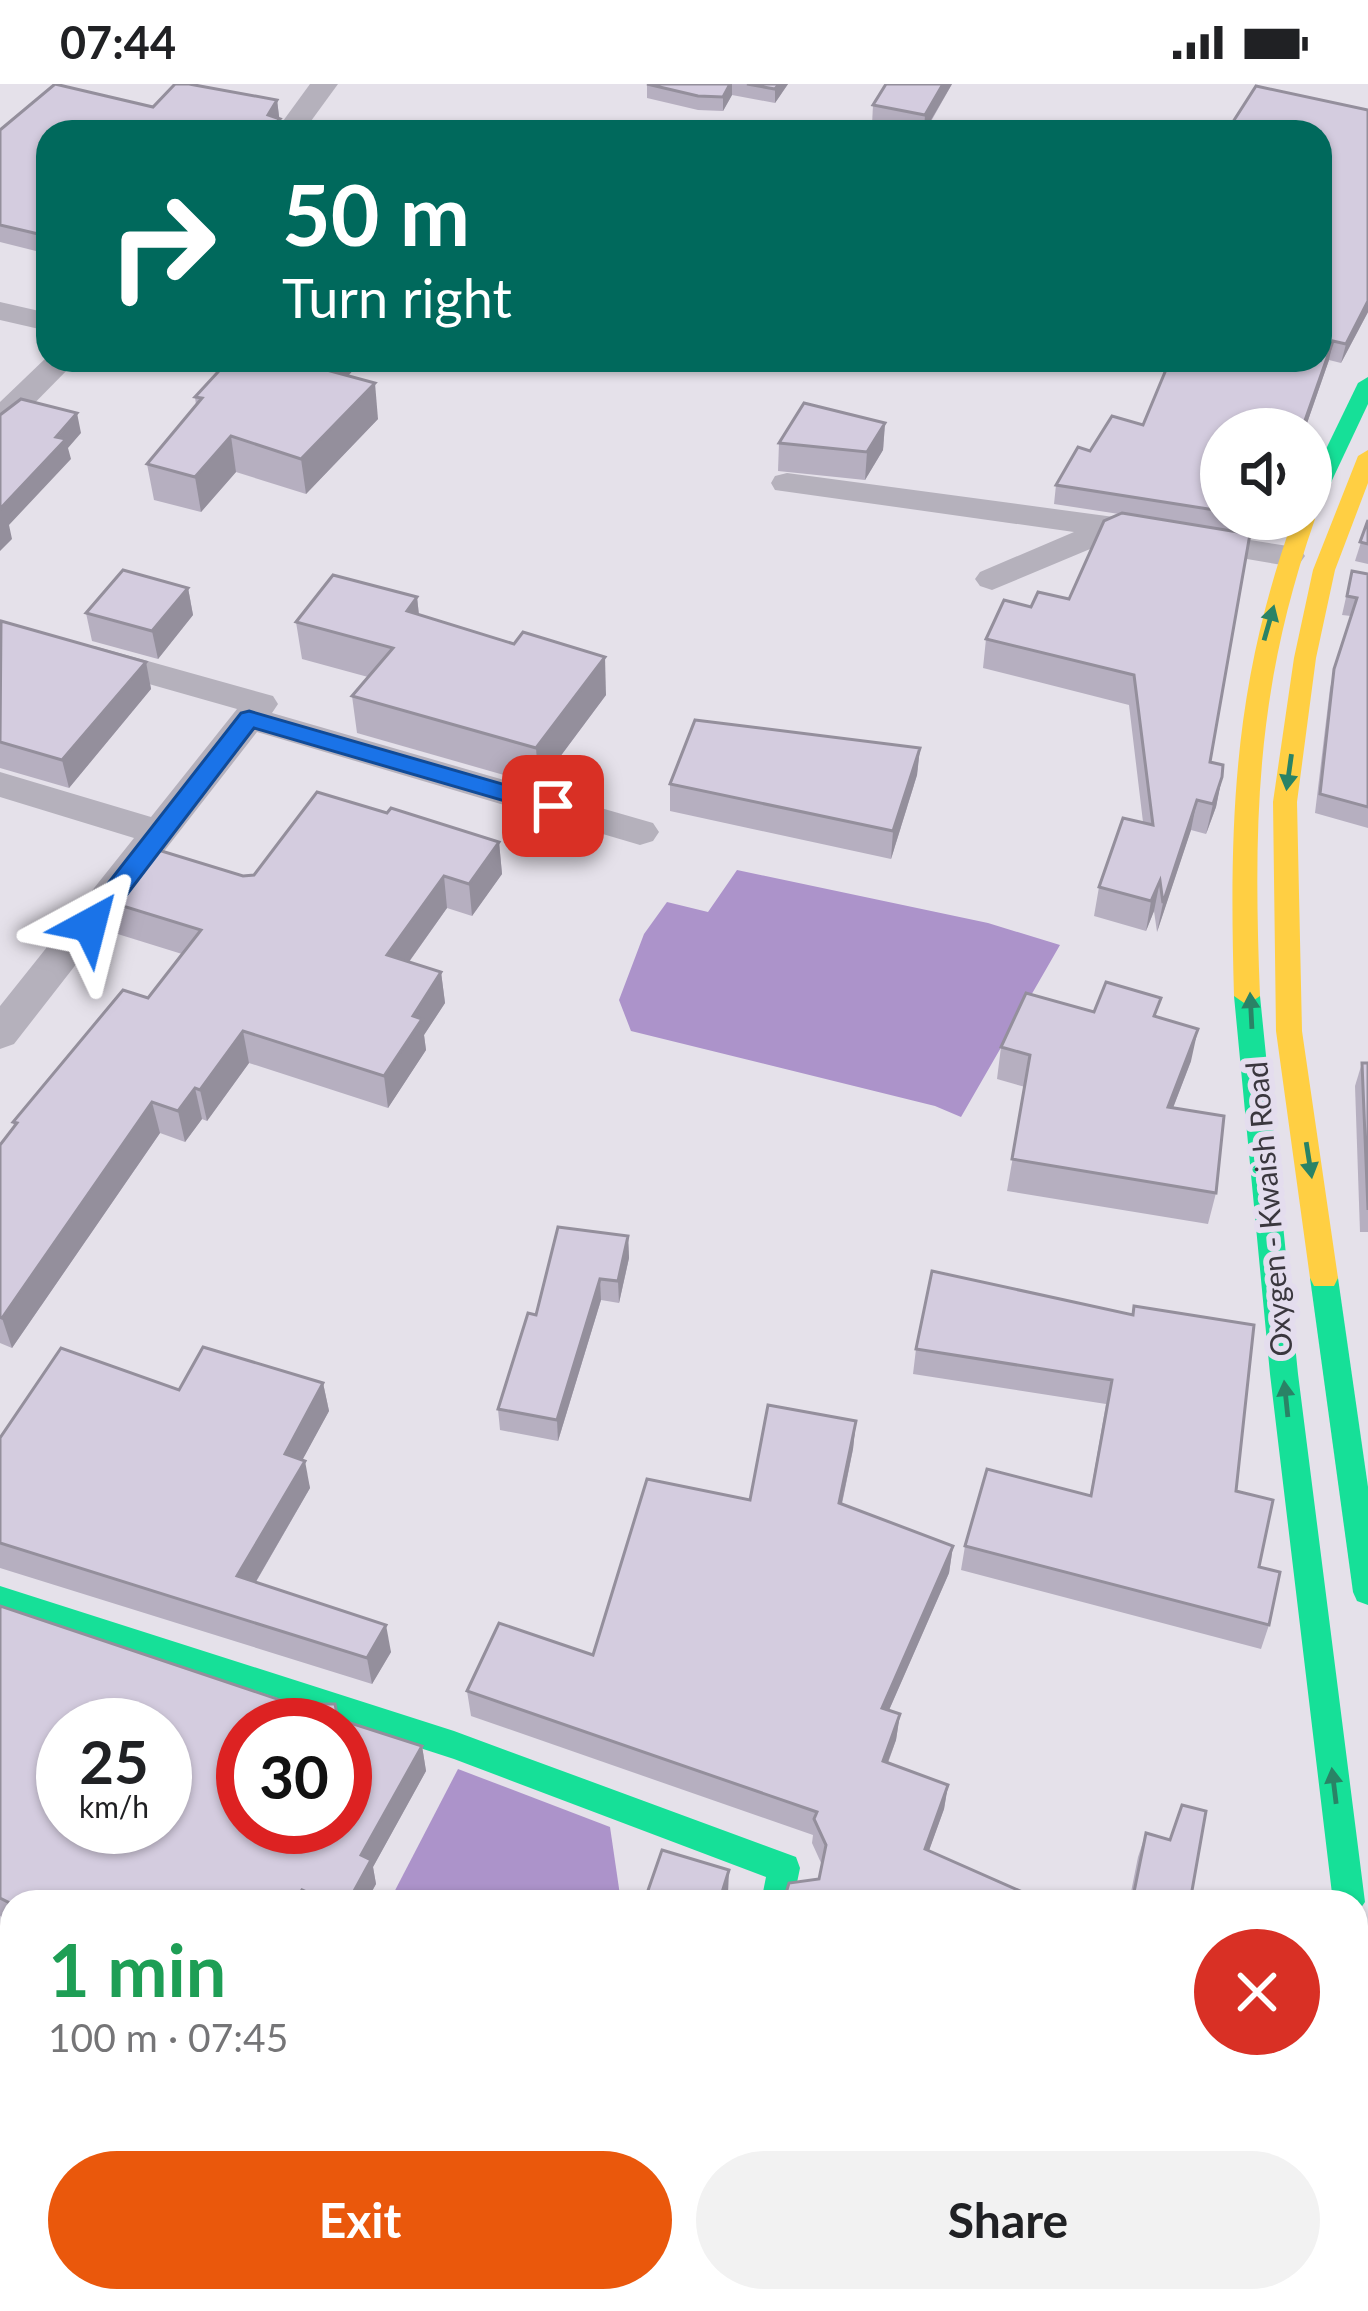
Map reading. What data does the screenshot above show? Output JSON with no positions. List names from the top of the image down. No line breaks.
{"streets":{"main road":["Oxygen - Kwaish Road"]},"page":{"status":"07:44","turn":["50 m","Turn right"],"speed":"25 km/h","limit":"30","heading":["1 min","100 m · 07:45"],"buttons":["Exit","Share"]}}
